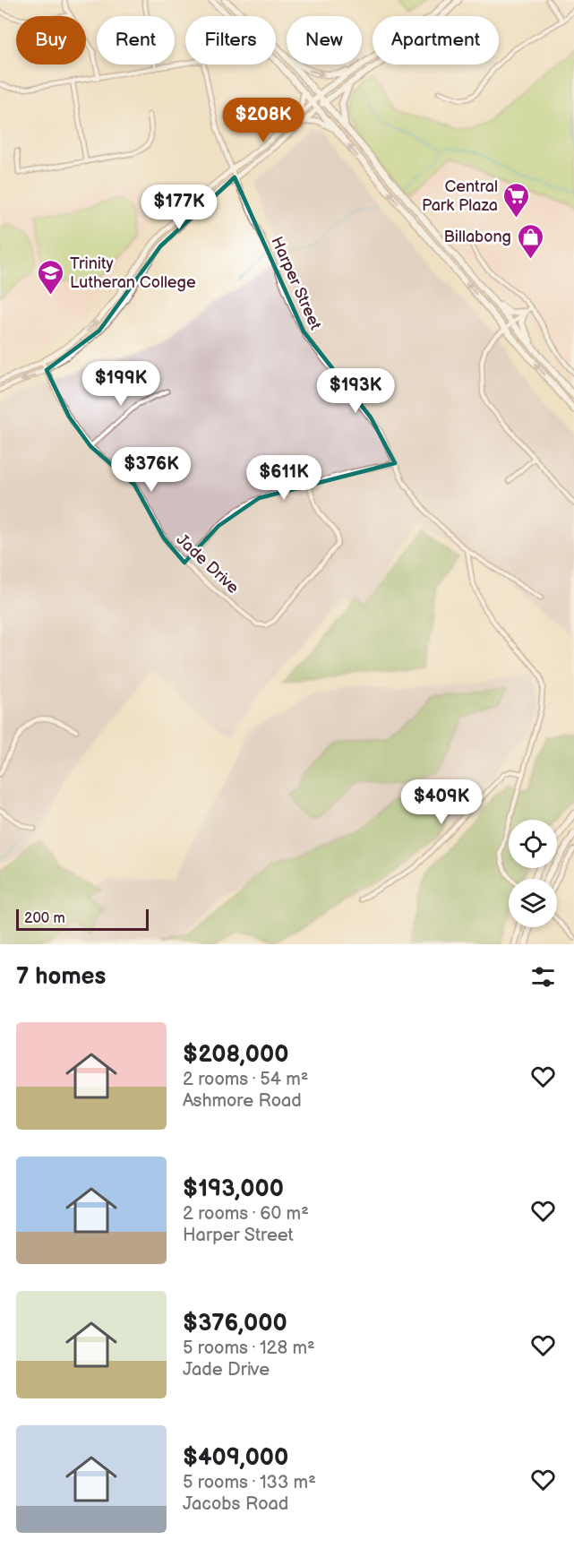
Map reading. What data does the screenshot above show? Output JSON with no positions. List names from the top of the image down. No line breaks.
{"streets":{"street":["Harper Street","Jade Drive"]},"places":{"supermarket":["Central Park Plaza"],"shop":["Billabong"],"school or university":["Trinity Lutheran College"]},"scale_bar":"200 m","page":{"chip":["Buy","Rent","Filters","New","Apartment"],"price":["$208K","$177K","$199K","$193K","$376K","$611K","$409K"],"scale":"200 m","heading":"7 homes","list":[{"name":"$208,000","note":"2 rooms · 54 m² · Ashmore Road"},{"name":"$193,000","note":"2 rooms · 60 m² · Harper Street"},{"name":"$376,000","note":"5 rooms · 128 m² · Jade Drive"},{"name":"$409,000","note":"5 rooms · 133 m² · Jacobs Road"}]}}
